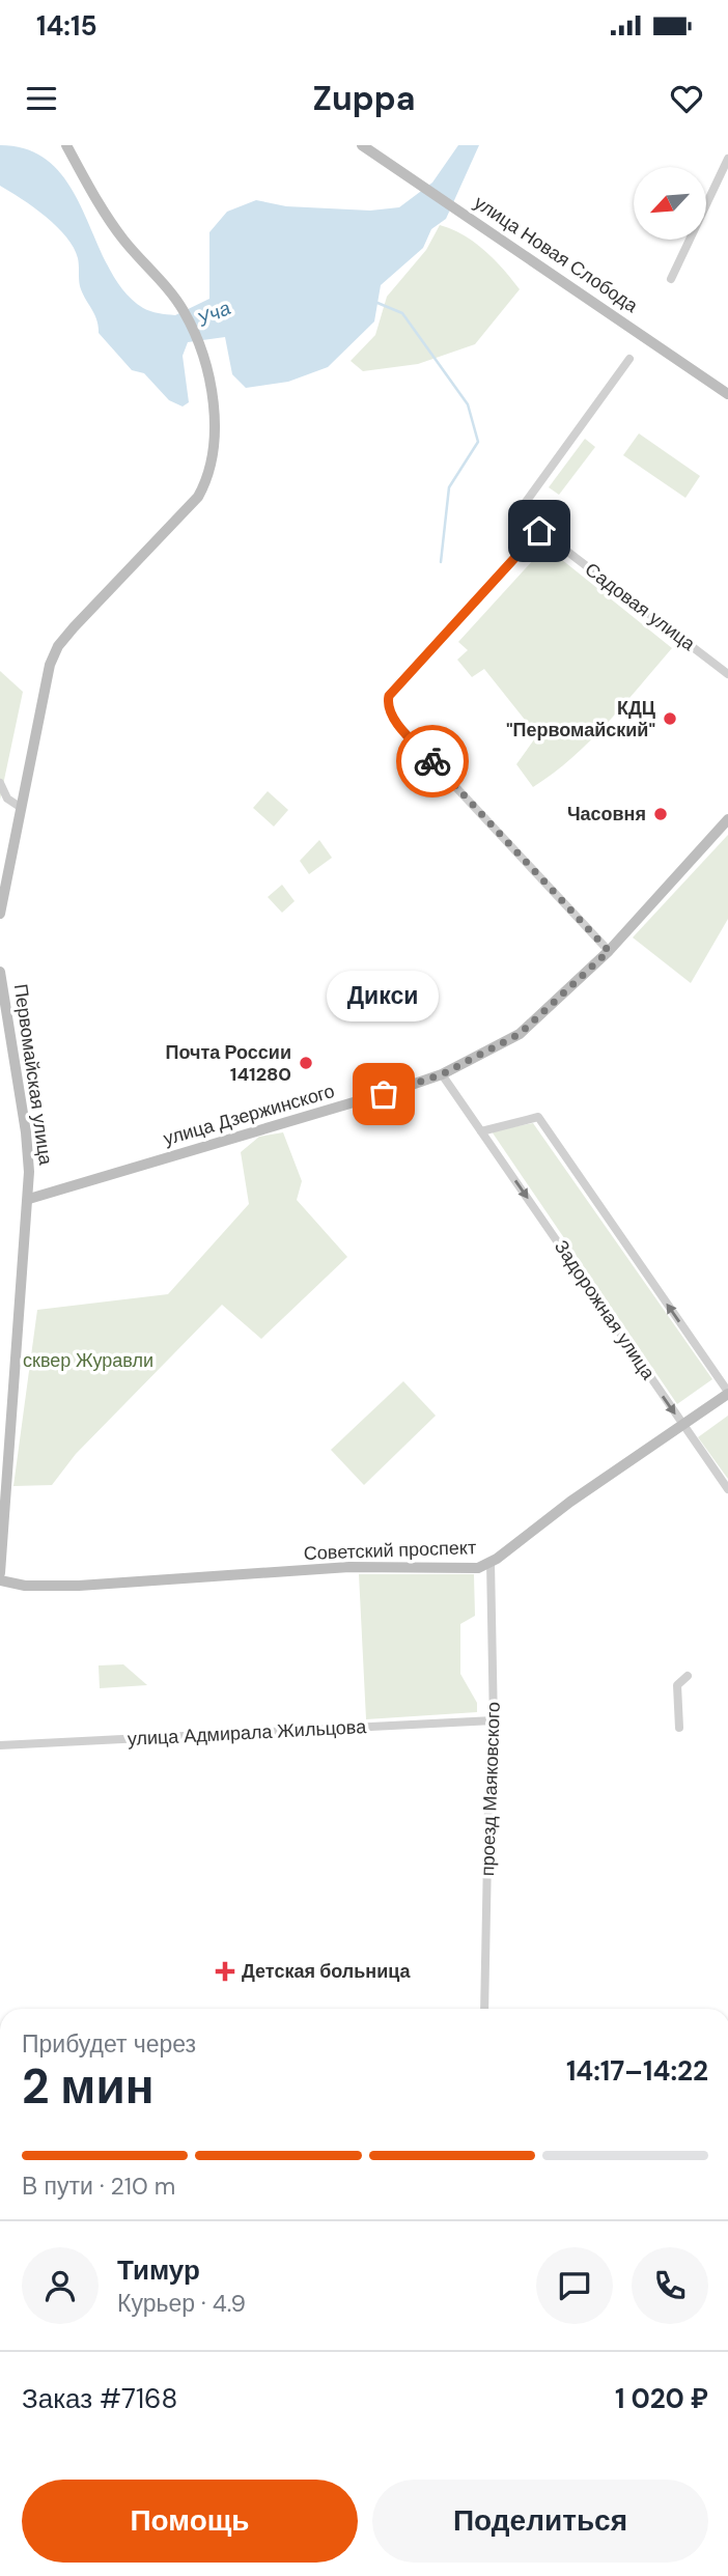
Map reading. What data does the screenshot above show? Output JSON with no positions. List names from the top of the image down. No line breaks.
{"streets":{"main road":["улица Новая Слобода","Первомайская улица","улица Дзержинского","Советский проспект"],"street":["Садовая улица","Задорожная улица","улица Адмирала Жильцова","проезд Маяковского"]},"crossings":[["Первомайская улица","улица Дзержинского"],["улица Дзержинского","Задорожная улица"],["Задорожная улица","Советский проспект"],["Советский проспект","проезд Маяковского"],["улица Адмирала Жильцова","проезд Маяковского"]],"one_way":["Задорожная улица"],"water":["Уча"],"parks":["сквер Журавли"],"places":{"other":["КДЦ \"Первомайский\"","Часовня","Почта России 141280","Дикси"],"health":["Детская больница"]},"north":"bottom left","page":{"status":"14:15","header":"Zuppa","bubble":"Дикси","heading":["2 мин","Прибудет через","14:17–14:22"],"panel":["Тимур","Курьер · 4.9","Заказ #7168","1 020 ₽"],"bar":"В пути · 210 m","buttons":["Помощь","Поделиться"]}}
